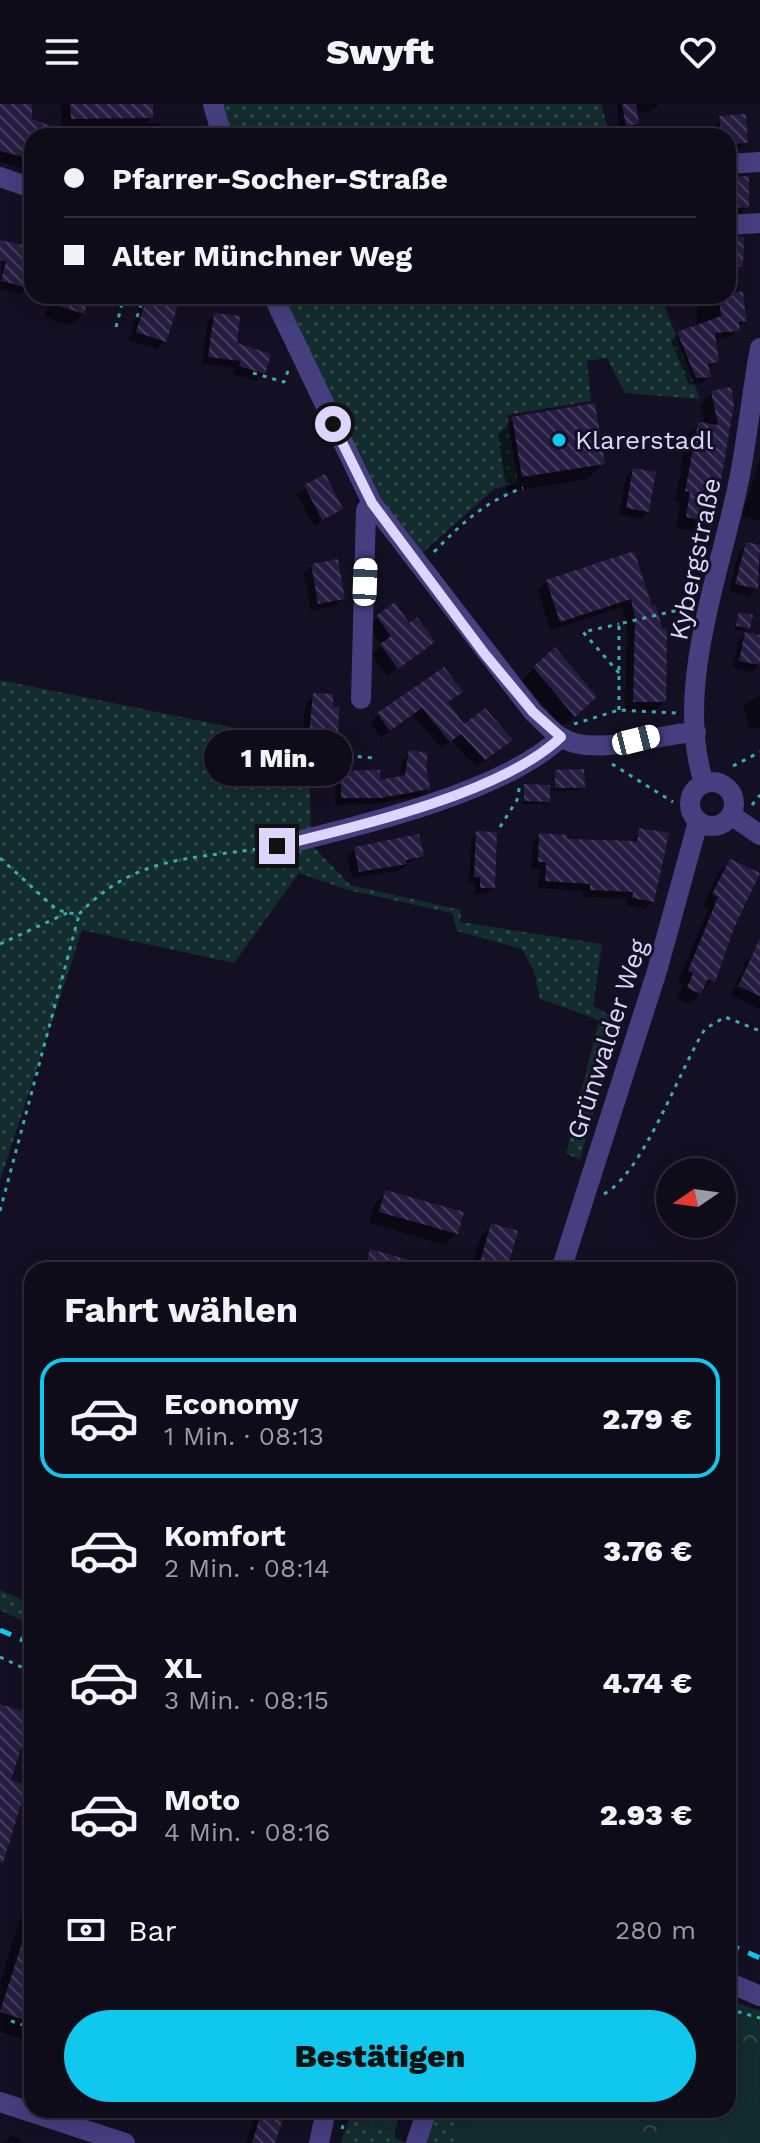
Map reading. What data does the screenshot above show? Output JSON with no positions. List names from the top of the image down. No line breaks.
{"streets":{"street":["Kybergstraße","Grünwalder Weg"]},"crossings":[["Kybergstraße","Grünwalder Weg"]],"places":["Klarerstadl"],"north":"left","page":{"header":"Swyft","banner":["Pfarrer-Socher-Straße","Alter Münchner Weg"],"bubble":"1 Min.","heading":"Fahrt wählen","list":[{"name":"Economy","note":"1 Min. · 08:13","value":"2.79 €"},{"name":"Komfort","note":"2 Min. · 08:14","value":"3.76 €"},{"name":"XL","note":"3 Min. · 08:15","value":"4.74 €"},{"name":"Moto","note":"4 Min. · 08:16","value":"2.93 €"}],"pay":["Bar","280 m"],"buttons":"Bestätigen"}}
